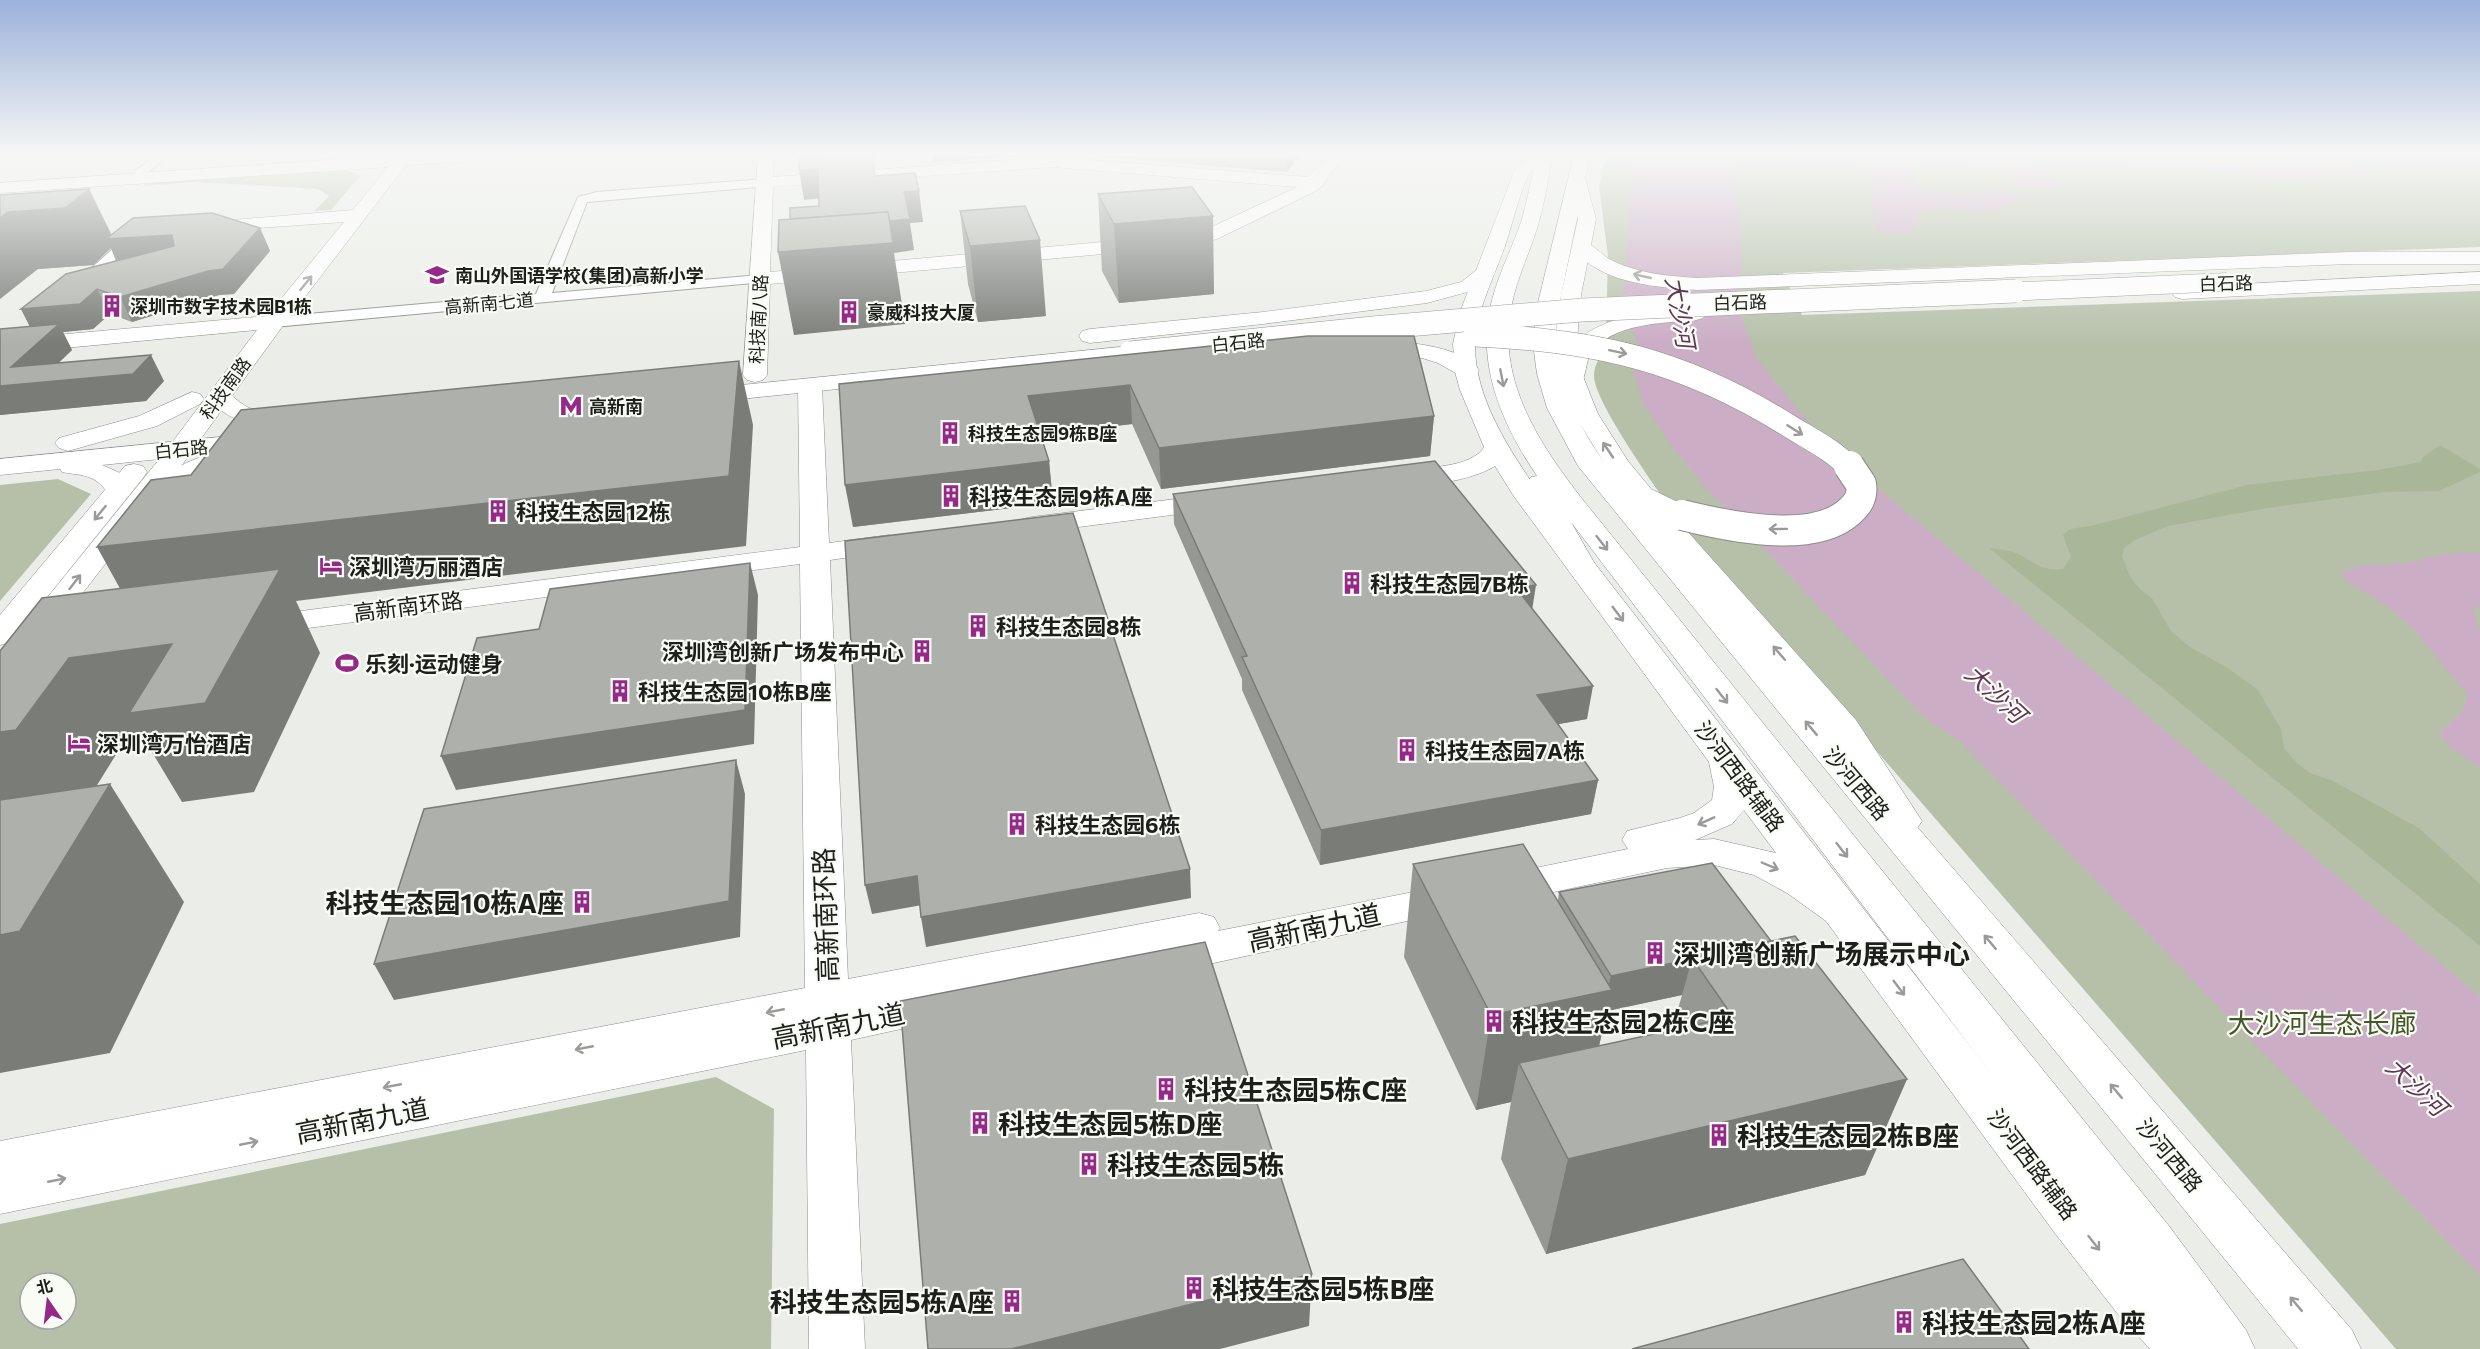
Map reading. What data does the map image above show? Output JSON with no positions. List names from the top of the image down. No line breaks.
{"streets":{"main road":["白石路","高新南七道","科技南八路","科技南路","高新南环路","沙河西路辅路","沙河西路","高新南九道"]},"crossings":[["白石路","科技南八路"],["白石路","科技南路"],["白石路","高新南环路"],["高新南七道","科技南八路"],["高新南七道","科技南路"],["高新南环路","高新南九道"],["沙河西路辅路","高新南九道"]],"water":["大沙河"],"parks":["大沙河生态长廊"],"places":{"school or university":["南山外国语学校(集团)高新小学"],"building":["深圳市数字技术园B1栋","豪威科技大厦","科技生态园9栋B座","科技生态园9栋A座","科技生态园12栋","科技生态园7B栋","科技生态园8栋","深圳湾创新广场发布中心","科技生态园10栋B座","科技生态园7A栋","科技生态园6栋","科技生态园10栋A座","深圳湾创新广场展示中心","科技生态园2栋C座","科技生态园5栋C座","科技生态园5栋D座","科技生态园2栋B座","科技生态园5栋","科技生态园5栋B座","科技生态园5栋A座","科技生态园2栋A座"],"metro station":["高新南"],"hotel":["深圳湾万丽酒店","深圳湾万怡酒店"],"sports":["乐刻·运动健身"]},"north":"top"}
